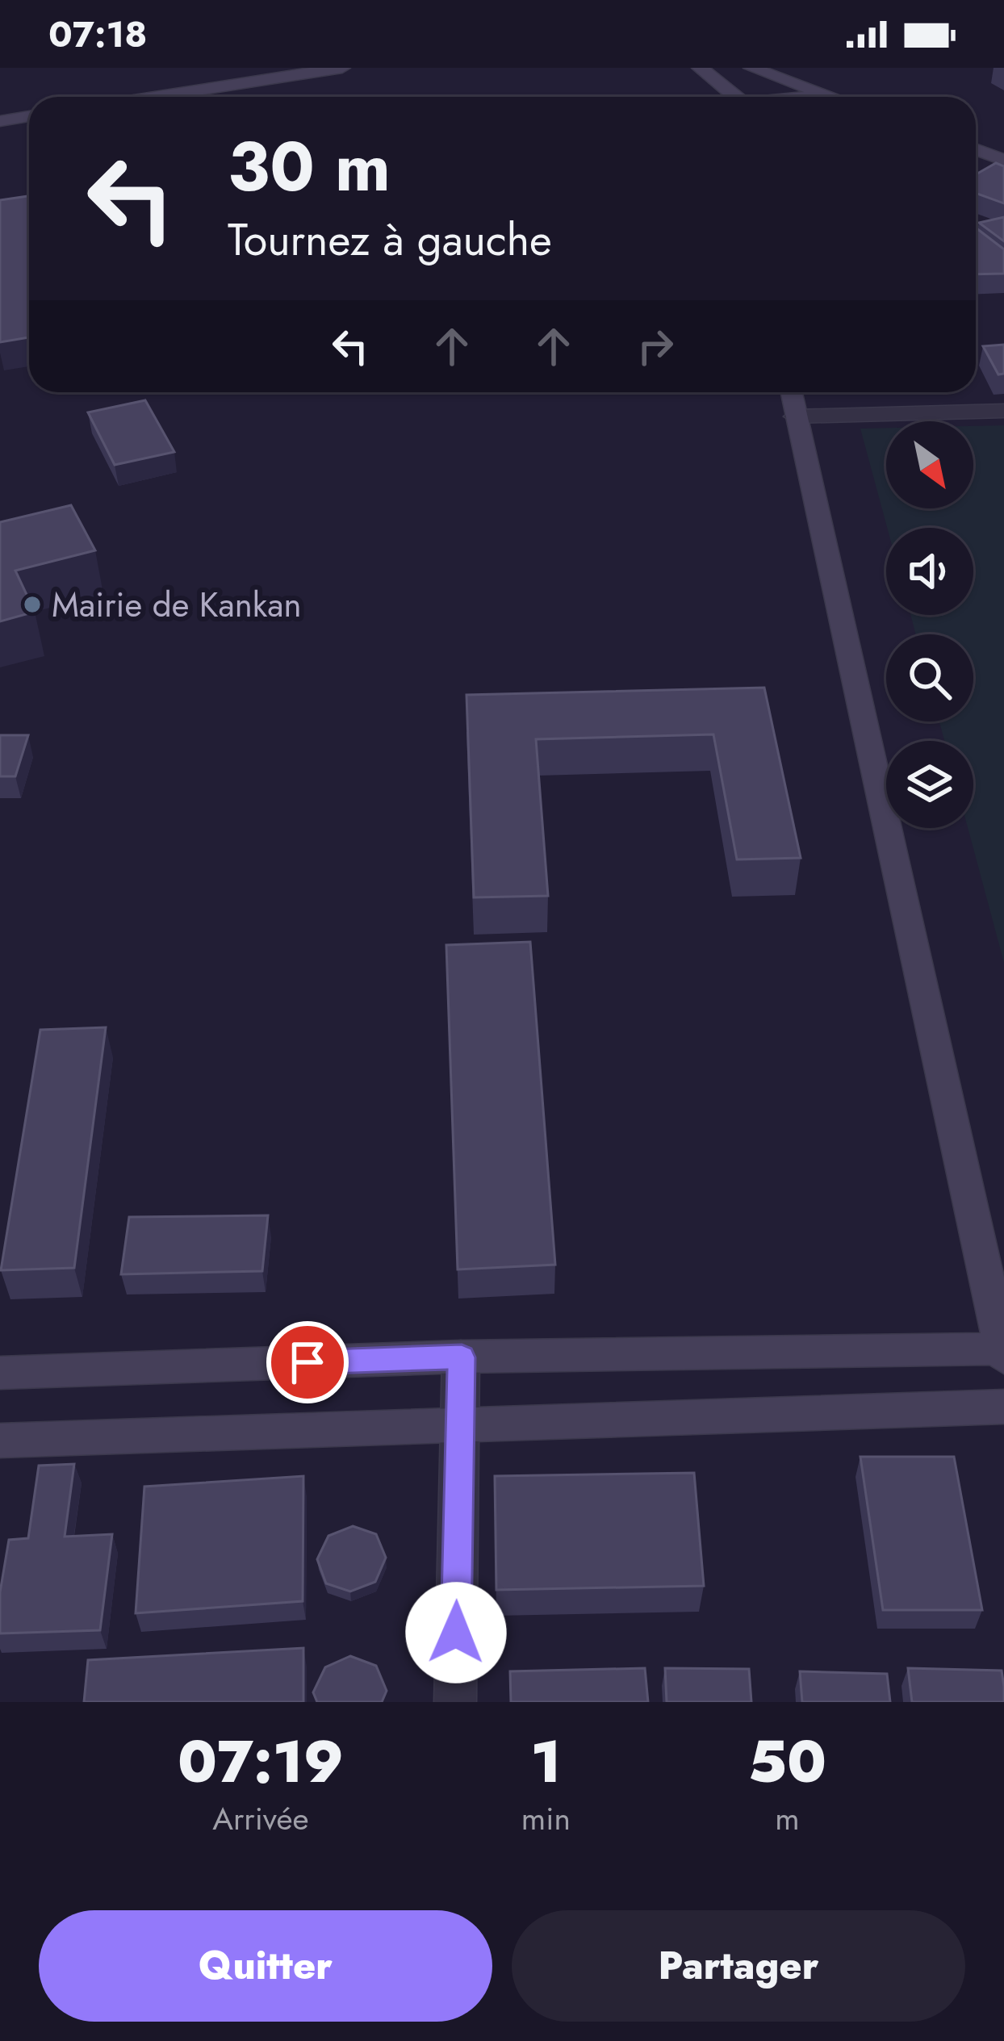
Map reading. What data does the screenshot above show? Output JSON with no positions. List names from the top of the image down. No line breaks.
{"places":["Mairie de Kankan"],"north":"bottom right","page":{"status":"07:18","turn":["30 m","Tournez à gauche"],"eta":["07:19","Arrivée","1","min","50","m"],"buttons":["Quitter","Partager"]}}
